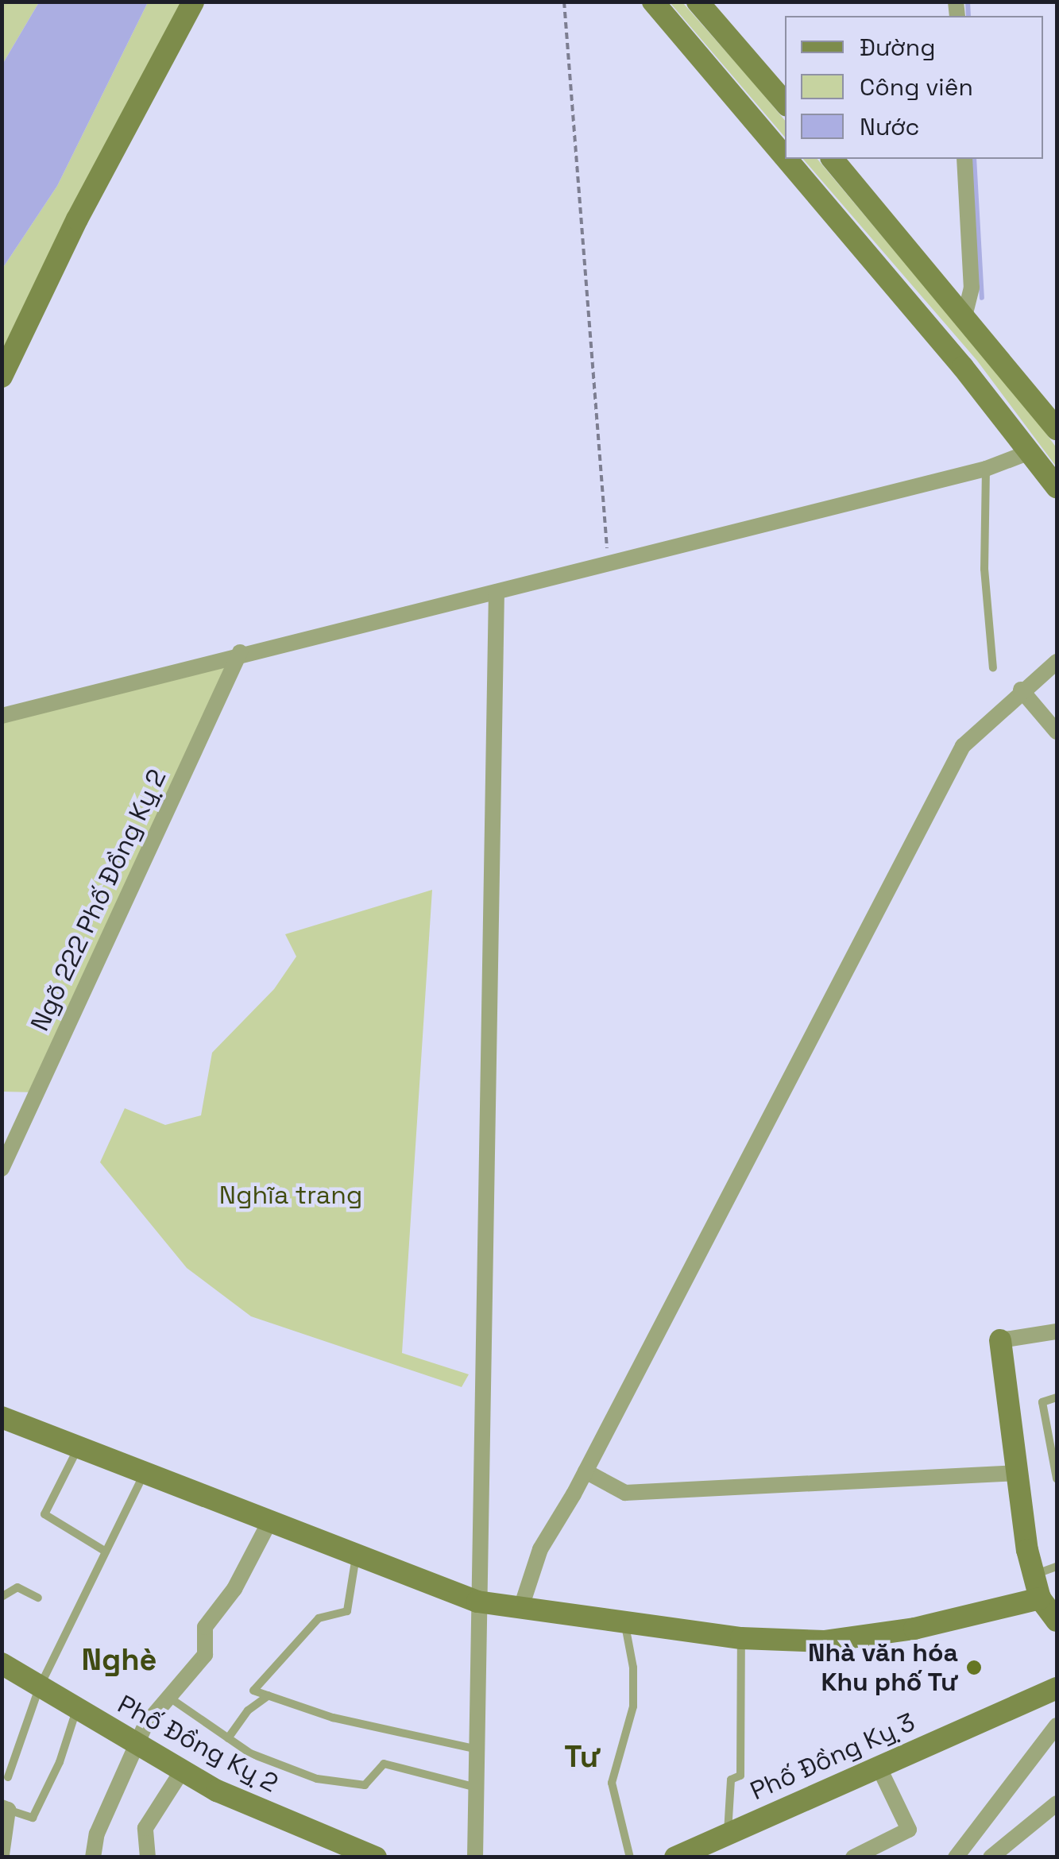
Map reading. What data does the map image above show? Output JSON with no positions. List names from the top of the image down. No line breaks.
{"streets":{"street":["Ngõ 222 Phố Đồng Kỵ 2","Phố Đồng Kỵ 2","Phố Đồng Kỵ 3"]},"districts":["Nghè","Tư"],"parks":["Nghĩa trang"],"places":["Nhà văn hóa Khu phố Tư"],"legend":["Đường","Công viên","Nước"]}
